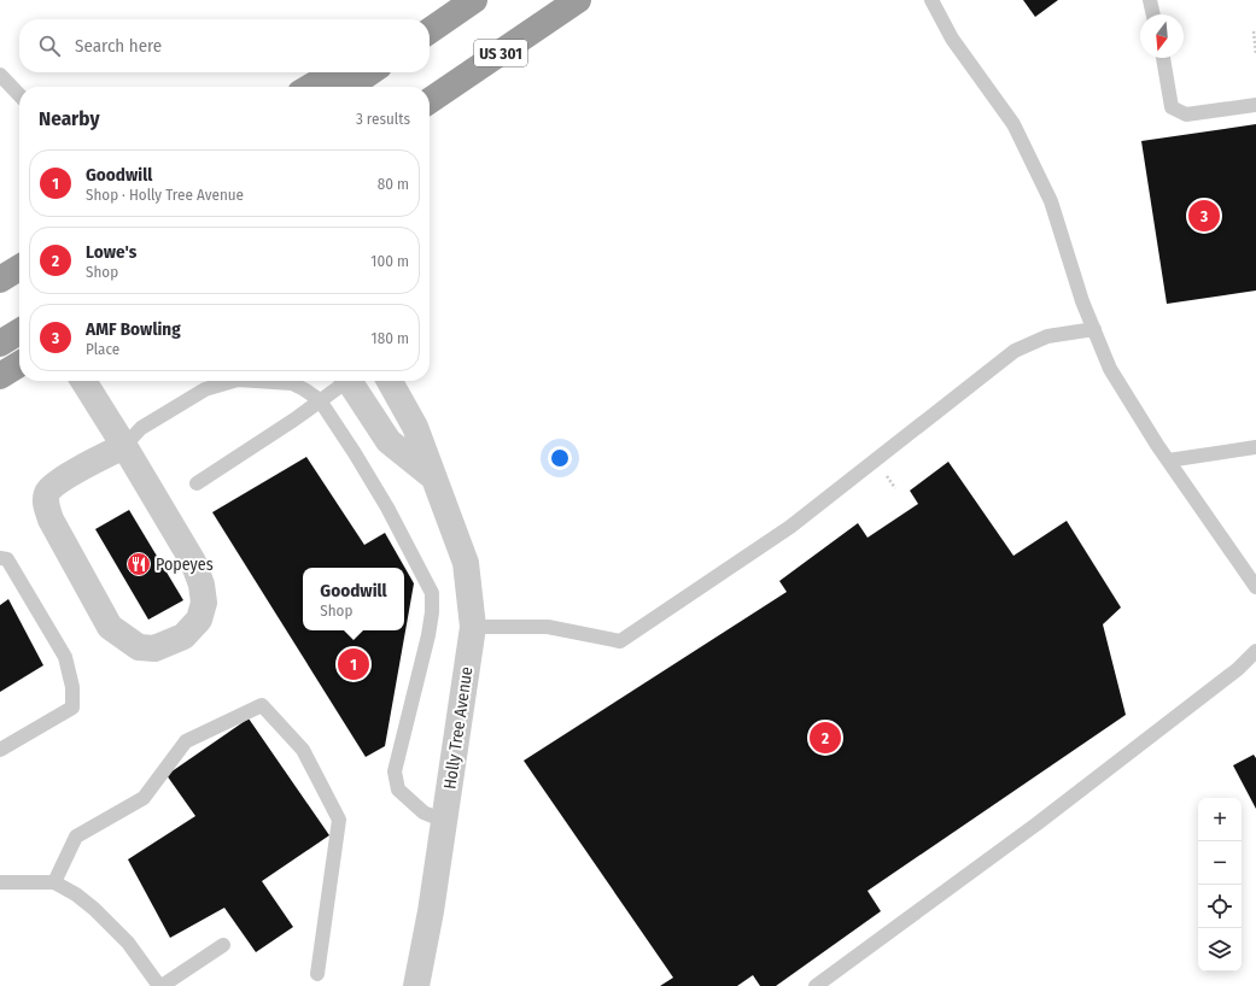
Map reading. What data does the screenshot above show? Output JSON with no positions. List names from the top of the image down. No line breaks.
{"streets":{"highway":["US 301"],"street":["Holly Tree Avenue"]},"places":{"restaurant":["Popeyes"]},"north":"bottom","page":{"search":"Search here","heading":["Nearby","3 results"],"list":[{"mark":"1","name":"Goodwill","note":"Shop · Holly Tree Avenue","value":"80 m"},{"mark":"2","name":"Lowe's","note":"Shop","value":"100 m"},{"mark":"3","name":"AMF Bowling","note":"Place","value":"180 m"}],"pins":["3","1","2"],"popup":["Goodwill","Shop"],"map_buttons":["+","−"]}}
